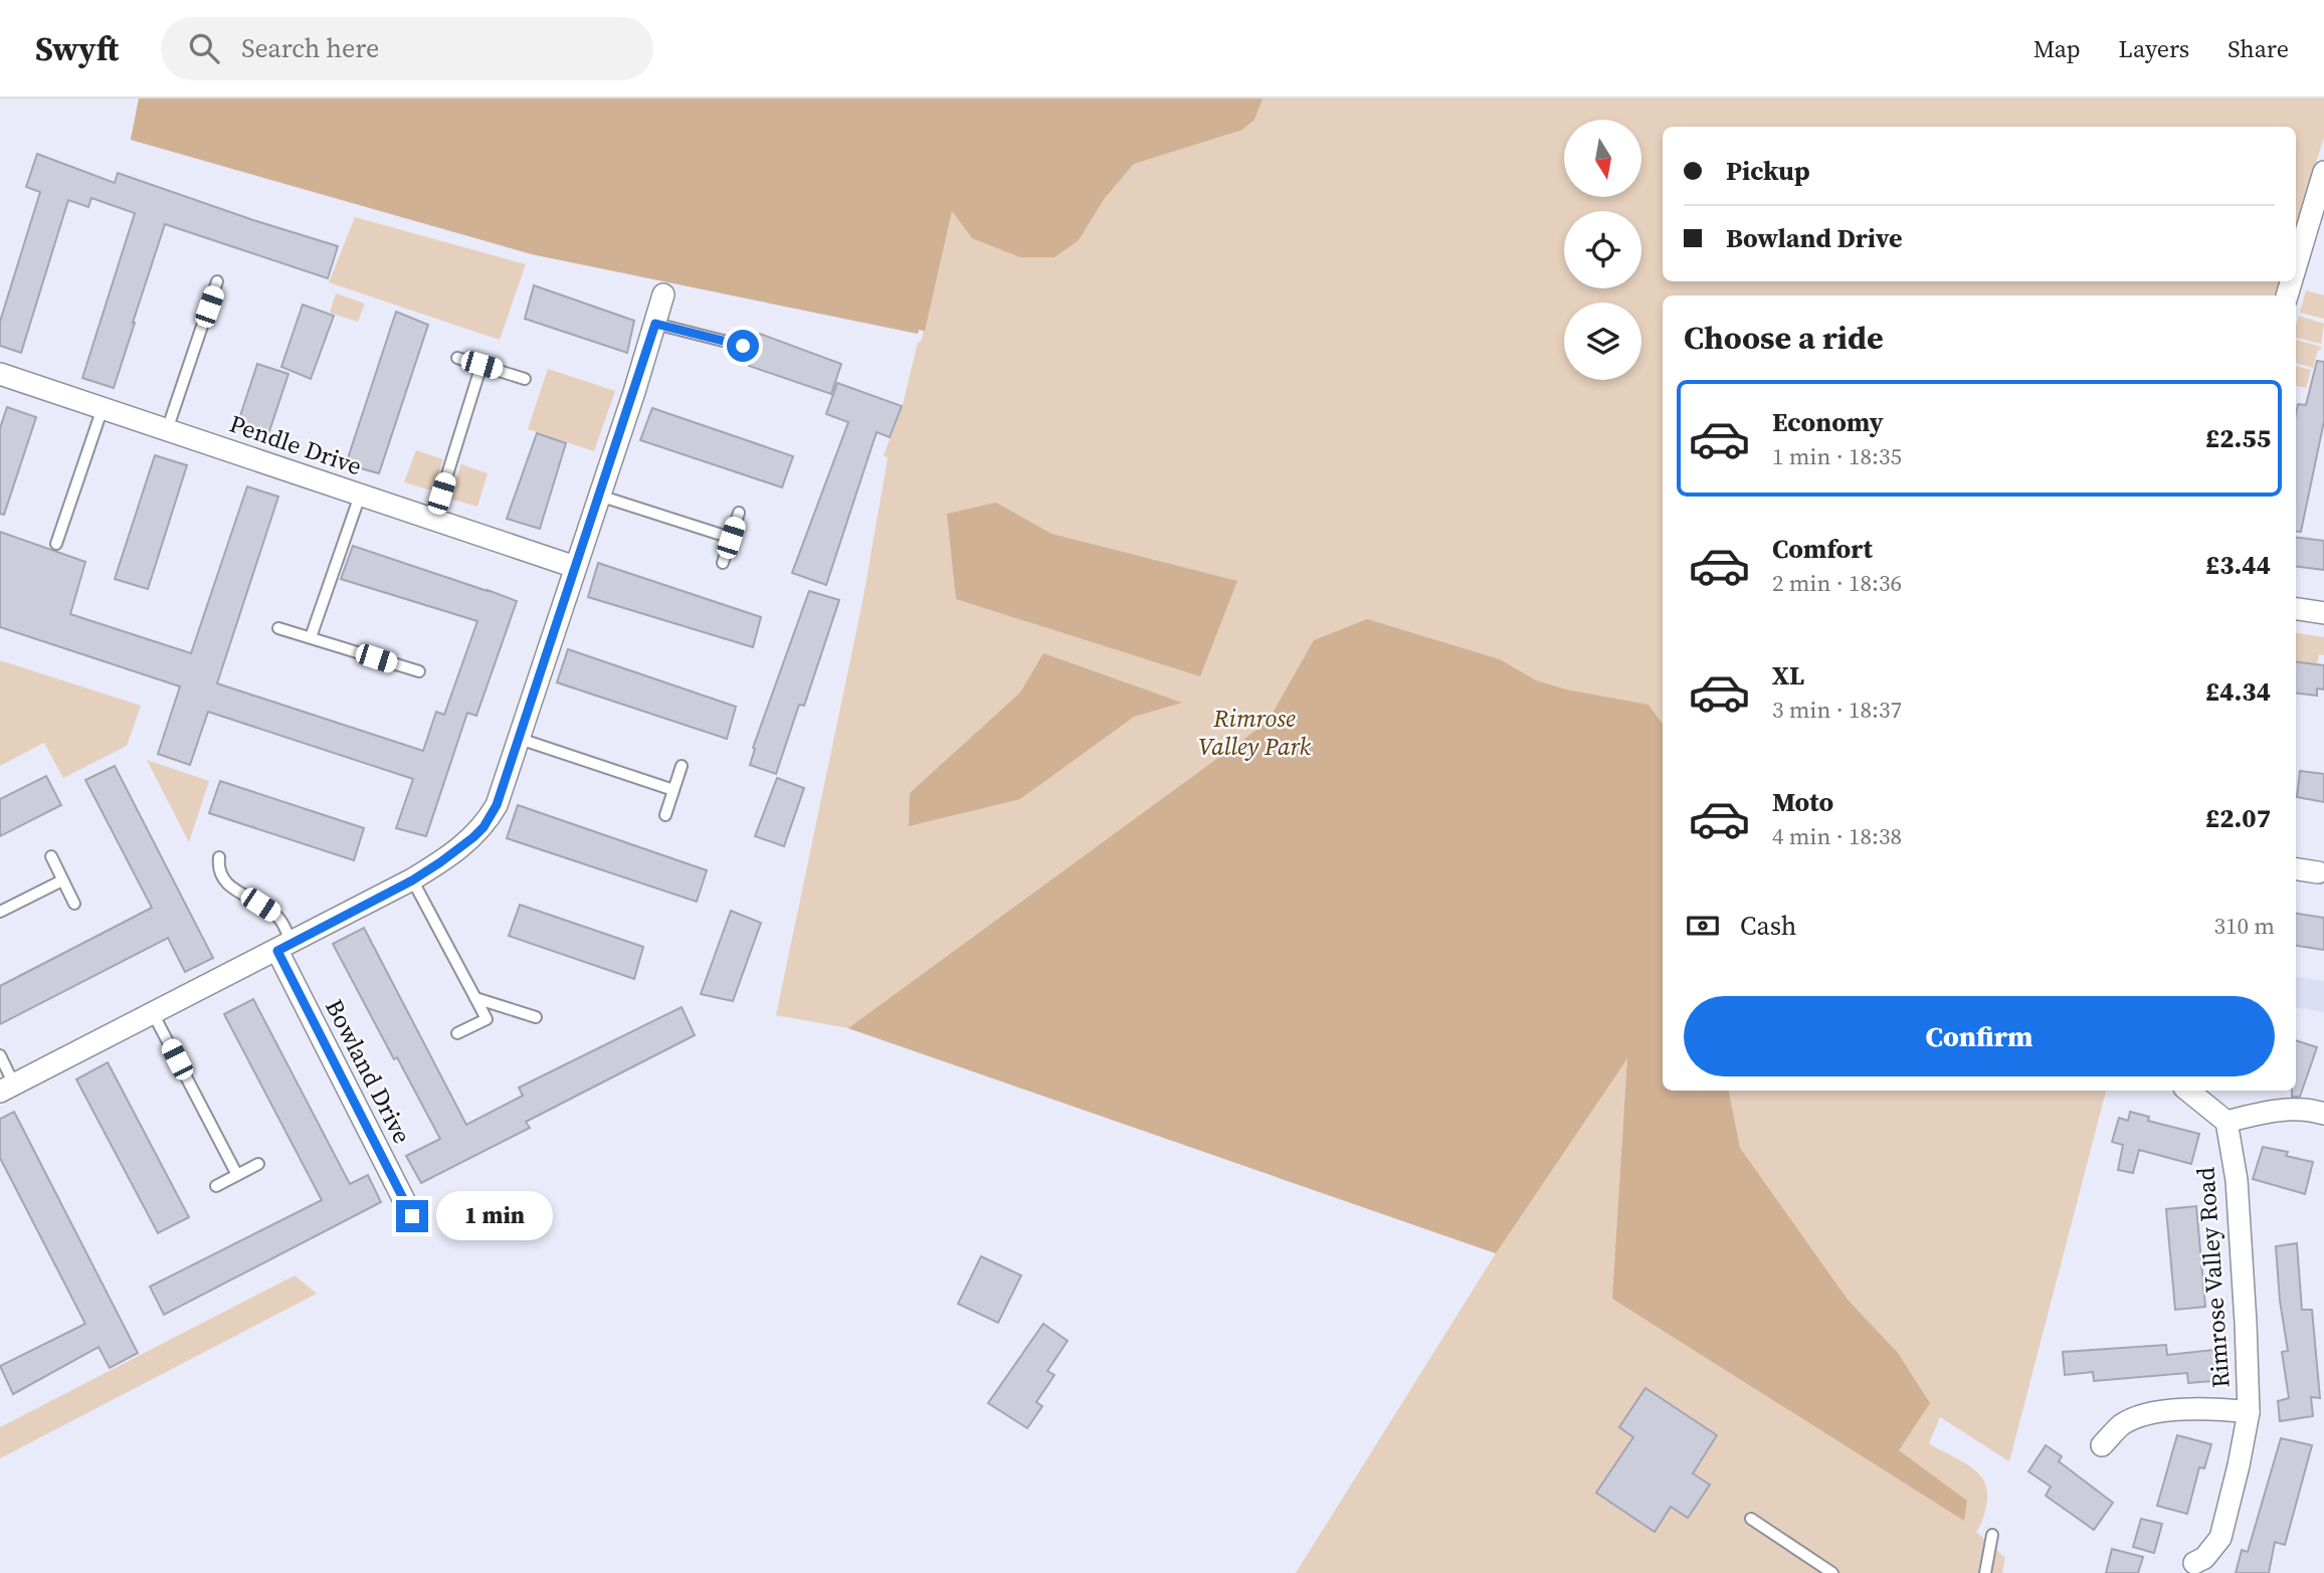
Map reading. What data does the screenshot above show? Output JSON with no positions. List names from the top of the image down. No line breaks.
{"streets":{"street":["Pendle Drive","Bowland Drive","Rimrose Valley Road"]},"parks":["Rimrose Valley Park"],"north":"bottom","page":{"header":"Swyft","search":"Search here","nav":["Map","Layers","Share"],"banner":["Pickup","Bowland Drive"],"heading":"Choose a ride","list":[{"name":"Economy","note":"1 min · 18:35","value":"£2.55"},{"name":"Comfort","note":"2 min · 18:36","value":"£3.44"},{"name":"XL","note":"3 min · 18:37","value":"£4.34"},{"name":"Moto","note":"4 min · 18:38","value":"£2.07"}],"pay":["Cash","310 m"],"buttons":"Confirm","bubble":"1 min"}}
